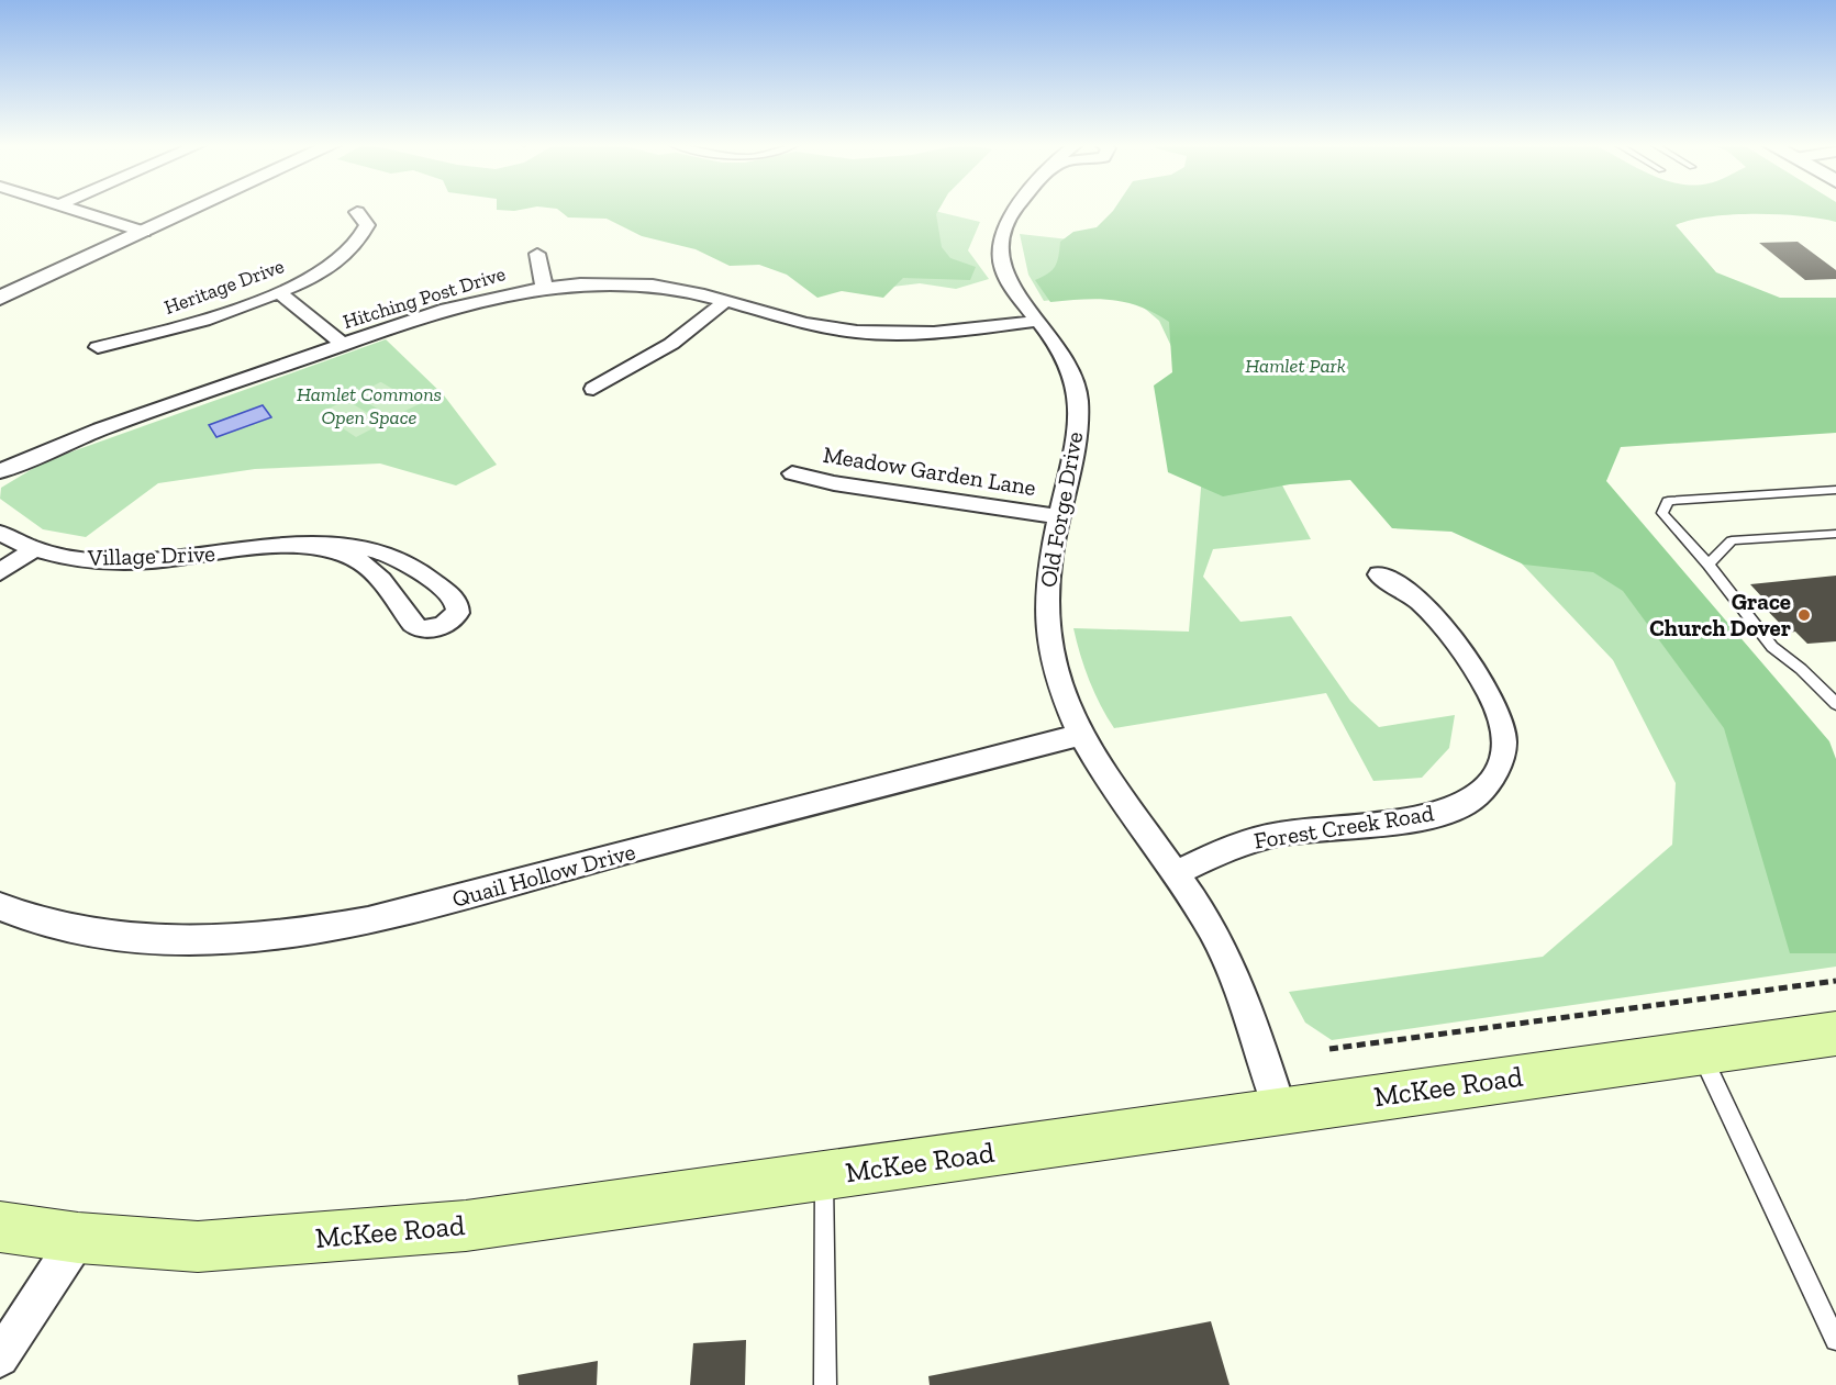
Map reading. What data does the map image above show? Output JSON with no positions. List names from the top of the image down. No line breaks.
{"streets":{"main road":["McKee Road"],"street":["Heritage Drive","Hitching Post Drive","Meadow Garden Lane","Old Forge Drive","Village Drive","Forest Creek Road","Quail Hollow Drive"]},"crossings":[["Hitching Post Drive","Old Forge Drive"],["Meadow Garden Lane","Old Forge Drive"],["Old Forge Drive","Forest Creek Road"],["Old Forge Drive","Quail Hollow Drive"],["Old Forge Drive","McKee Road"]],"parks":["Hamlet Park","Hamlet Commons Open Space"],"places":["Grace Church Dover"]}
